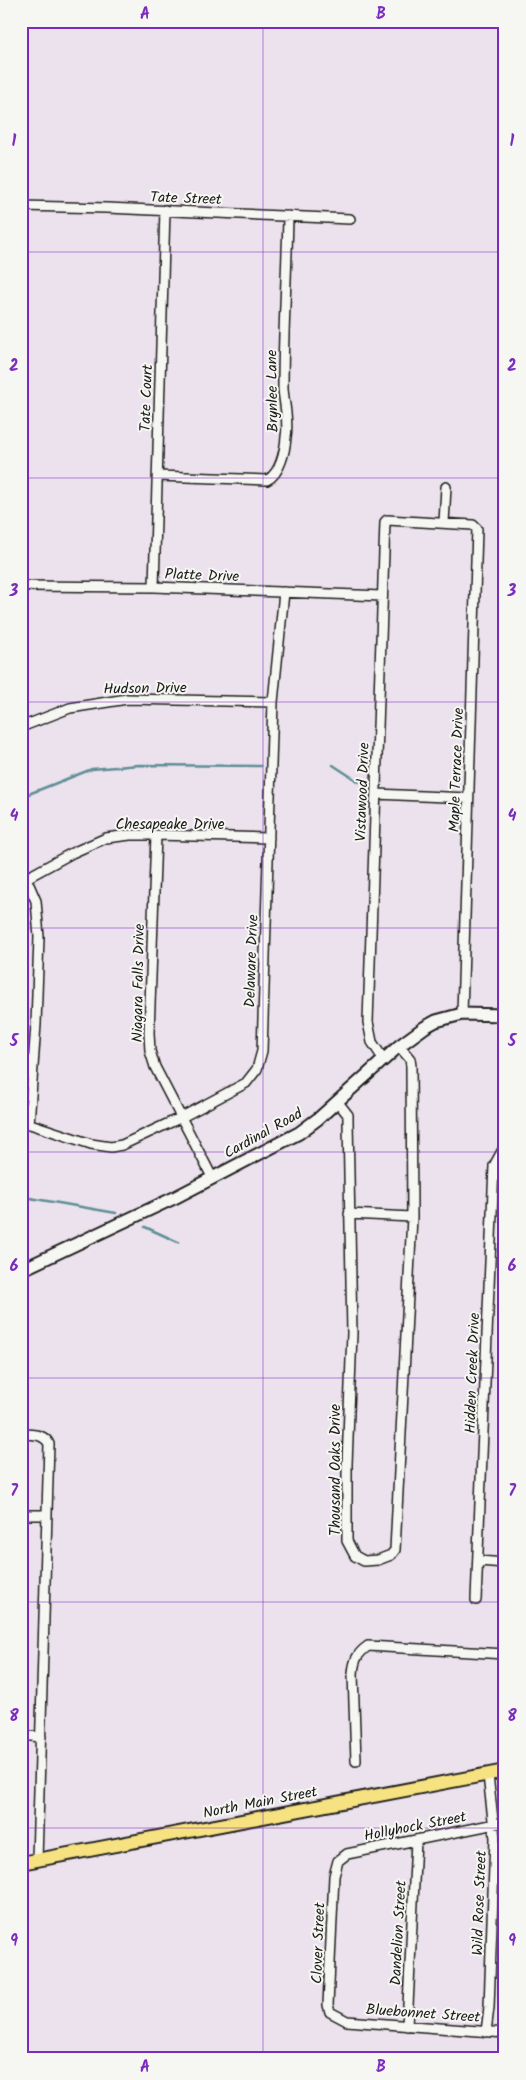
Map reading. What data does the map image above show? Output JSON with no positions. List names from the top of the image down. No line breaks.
{"streets":{"main road":["North Main Street"],"street":["Tate Street","Brynlee Lane","Tate Court","Platte Drive","Hudson Drive","Maple Terrace Drive","Vistawood Drive","Chesapeake Drive","Delaware Drive","Niagara Falls Drive","Cardinal Road","Hidden Creek Drive","Thousand Oaks Drive","Hollyhock Street","Wild Rose Street","Dandelion Street","Clover Street","Bluebonnet Street"]},"crossings":[["Tate Street","Brynlee Lane"],["Tate Street","Tate Court"],["Brynlee Lane","Tate Court"],["Tate Court","Platte Drive"],["Platte Drive","Vistawood Drive"],["Platte Drive","Delaware Drive"],["Hudson Drive","Delaware Drive"],["Maple Terrace Drive","Vistawood Drive"],["Maple Terrace Drive","Cardinal Road"],["Vistawood Drive","Cardinal Road"],["Chesapeake Drive","Delaware Drive"],["Chesapeake Drive","Niagara Falls Drive"],["Delaware Drive","Niagara Falls Drive"],["Niagara Falls Drive","Cardinal Road"],["Cardinal Road","Thousand Oaks Drive"],["North Main Street","Wild Rose Street"],["Hollyhock Street","Wild Rose Street"],["Hollyhock Street","Dandelion Street"],["Hollyhock Street","Clover Street"],["Wild Rose Street","Bluebonnet Street"],["Dandelion Street","Bluebonnet Street"],["Clover Street","Bluebonnet Street"]],"grid":{"columns":["A","B"],"rows":["1","2","3","4","5","6","7","8","9"]}}
